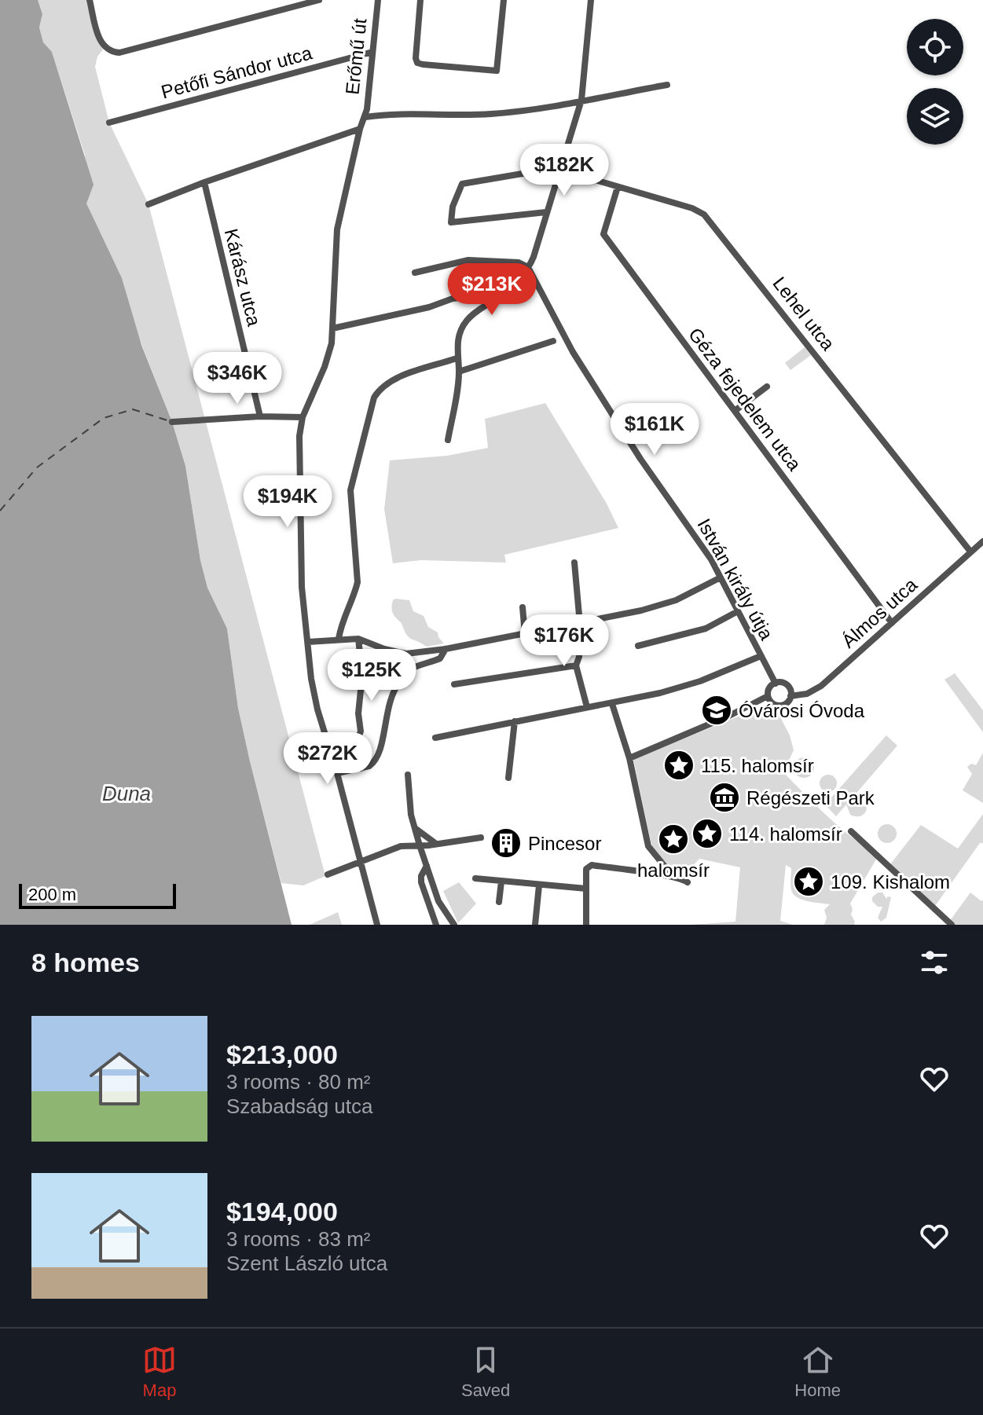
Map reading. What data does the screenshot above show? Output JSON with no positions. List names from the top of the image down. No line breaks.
{"streets":{"street":["Erőmű út","Petőfi Sándor utca","Kárász utca","Lehel utca","Géza fejedelem utca","István király útja","Álmos utca"]},"crossings":[["Erőmű út","Petőfi Sándor utca"],["Lehel utca","Géza fejedelem utca"],["Lehel utca","Álmos utca"],["Géza fejedelem utca","Álmos utca"],["István király útja","Álmos utca"]],"water":["Duna"],"places":{"school or university":["Óvárosi Óvoda"],"place":["115. halomsír","114. halomsír","halomsír","109. Kishalom"],"museum":["Régészeti Park"],"building":["Pincesor"]},"scale_bar":"200 m","page":{"price":["$182K","$213K","$346K","$161K","$194K","$176K","$125K","$272K"],"scale":"200 m","heading":"8 homes","list":[{"name":"$213,000","note":"3 rooms · 80 m² · Szabadság utca"},{"name":"$194,000","note":"3 rooms · 83 m² · Szent László utca"}],"tabs":["Map","Saved","Home"]}}
